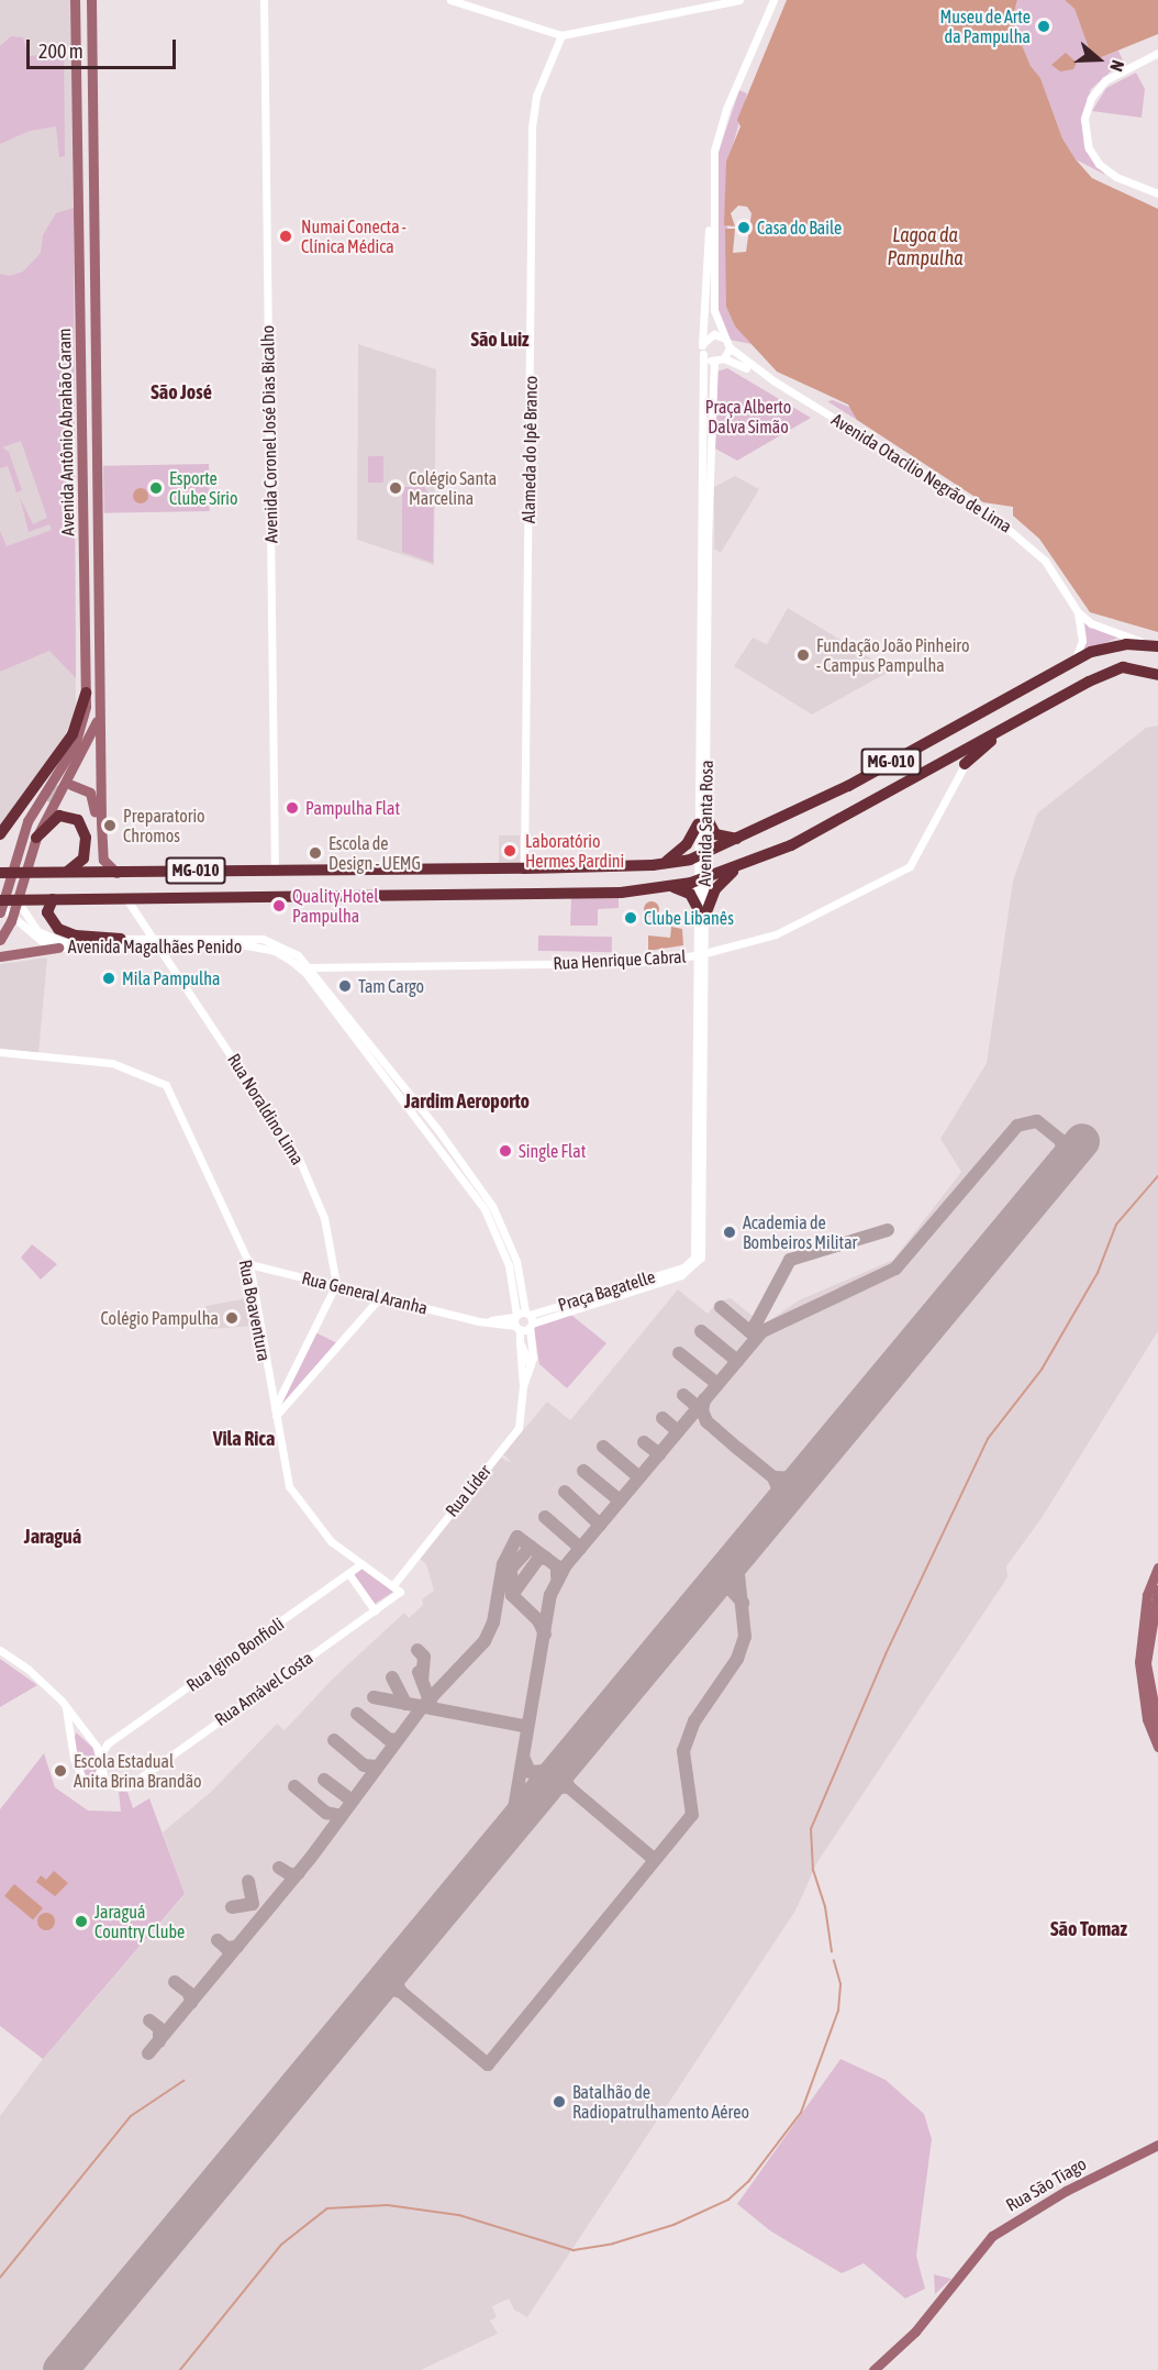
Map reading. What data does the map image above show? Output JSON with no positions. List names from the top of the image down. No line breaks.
{"streets":{"highway":["MG-010"],"main road":["Avenida Antônio Abrahão Caram","Rua São Tiago"],"street":["Avenida Coronel José Dias Bicalho","Alameda do Ipê Branco","Avenida Otacílio Negrão de Lima","Avenida Santa Rosa","Avenida Magalhães Penido","Rua Henrique Cabral","Rua Noraldino Lima","Praça Bagatelle","Rua General Aranha","Rua Boaventura","Rua Líder","Rua Igino Bonfioli","Rua Amável Costa"]},"crossings":[["Avenida Coronel José Dias Bicalho","MG-010"],["Alameda do Ipê Branco","MG-010"],["Avenida Otacílio Negrão de Lima","MG-010"],["Avenida Otacílio Negrão de Lima","Avenida Santa Rosa"],["MG-010","Avenida Santa Rosa"],["MG-010","Rua Henrique Cabral"],["MG-010","Rua Noraldino Lima"],["Avenida Santa Rosa","Rua Henrique Cabral"],["Avenida Santa Rosa","Praça Bagatelle"],["Avenida Magalhães Penido","Rua Henrique Cabral"],["Avenida Magalhães Penido","Rua Noraldino Lima"],["Avenida Magalhães Penido","Praça Bagatelle"],["Avenida Magalhães Penido","Rua General Aranha"],["Avenida Magalhães Penido","Rua Líder"],["Rua Noraldino Lima","Rua General Aranha"],["Praça Bagatelle","Rua General Aranha"],["Praça Bagatelle","Rua Líder"],["Rua General Aranha","Rua Boaventura"],["Rua General Aranha","Rua Líder"],["Rua Boaventura","Rua Líder"],["Rua Boaventura","Rua Igino Bonfioli"],["Rua Boaventura","Rua Amável Costa"]],"districts":["São Luiz","São José","Jardim Aeroporto","Vila Rica","Jaraguá","São Tomaz"],"water":["Lagoa da Pampulha"],"parks":["Praça Alberto Dalva Simão"],"places":["Museu de Arte da Pampulha","Casa do Baile","Numai Conecta - Clínica Médica","Esporte Clube Sírio","Colégio Santa Marcelina","Fundação João Pinheiro - Campus Pampulha","Pampulha Flat","Preparatorio Chromos","Laboratório Hermes Pardini","Escola de Design - UEMG","Quality Hotel Pampulha","Clube Libanês","Mila Pampulha","Tam Cargo","Single Flat","Academia de Bombeiros Militar","Colégio Pampulha","Escola Estadual Anita Brina Brandão","Jaraguá Country Clube","Batalhão de Radiopatrulhamento Aéreo"],"scale_bar":"200 m","north":"right"}
